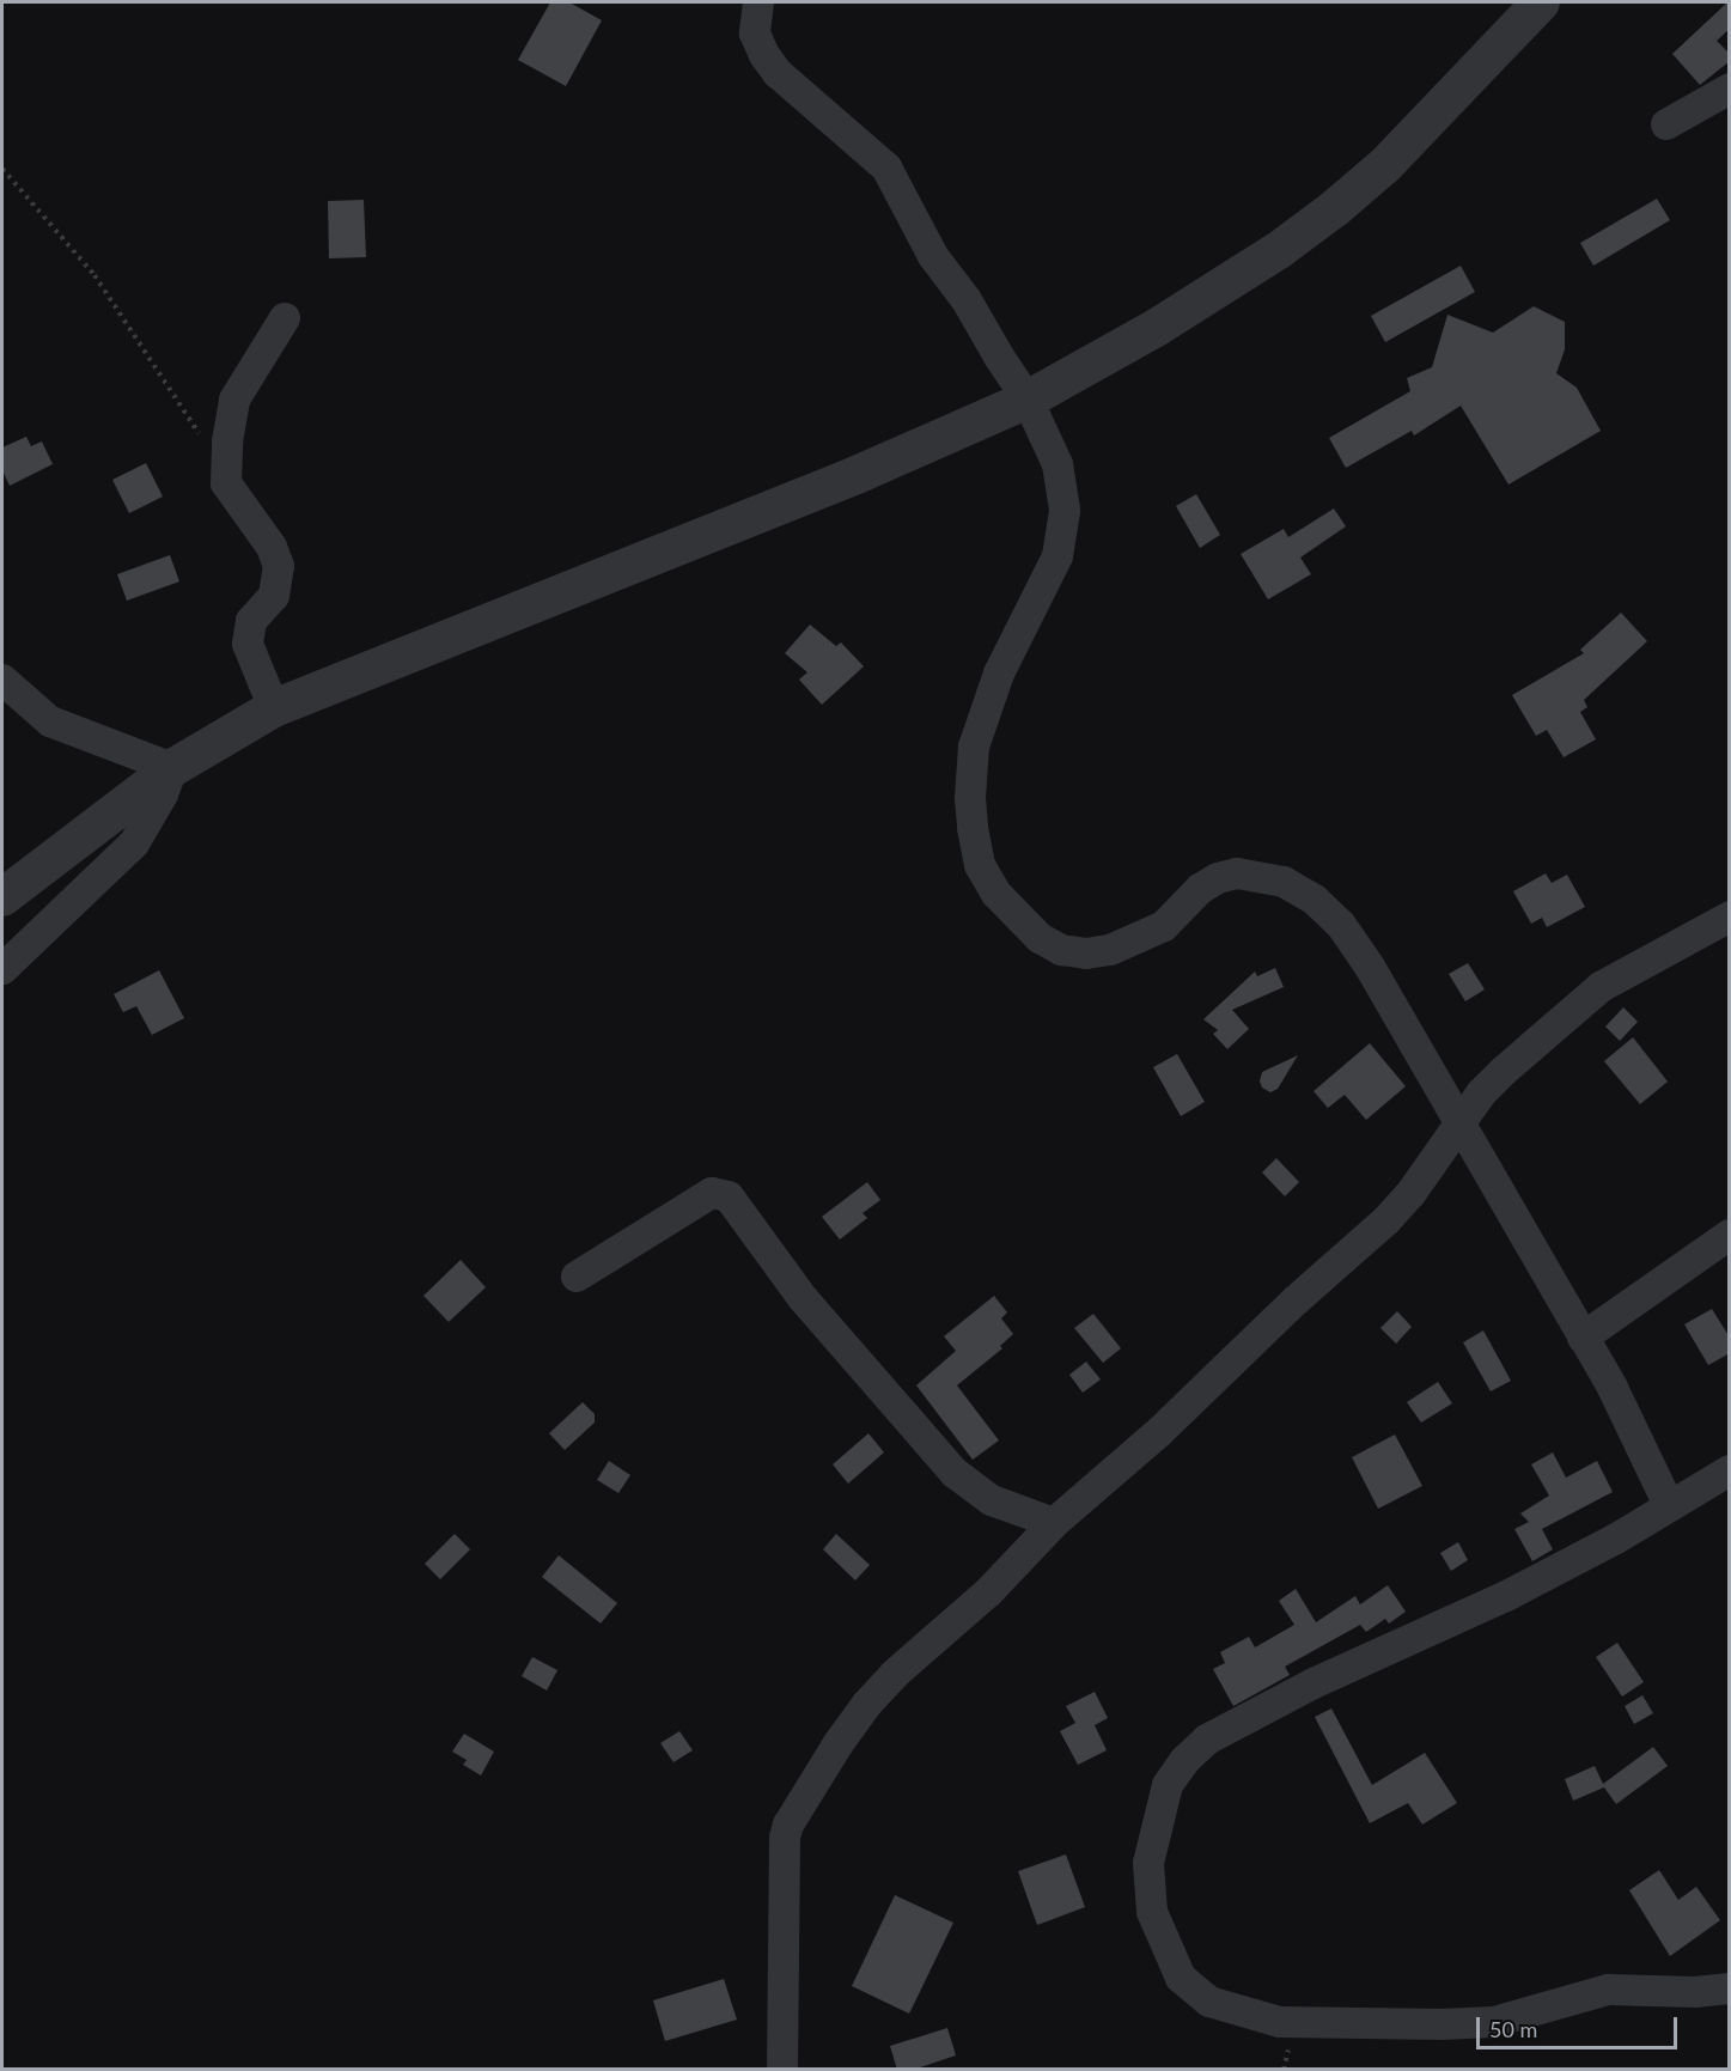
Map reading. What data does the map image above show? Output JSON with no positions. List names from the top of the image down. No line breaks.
{"scale_bar":"50 m"}
